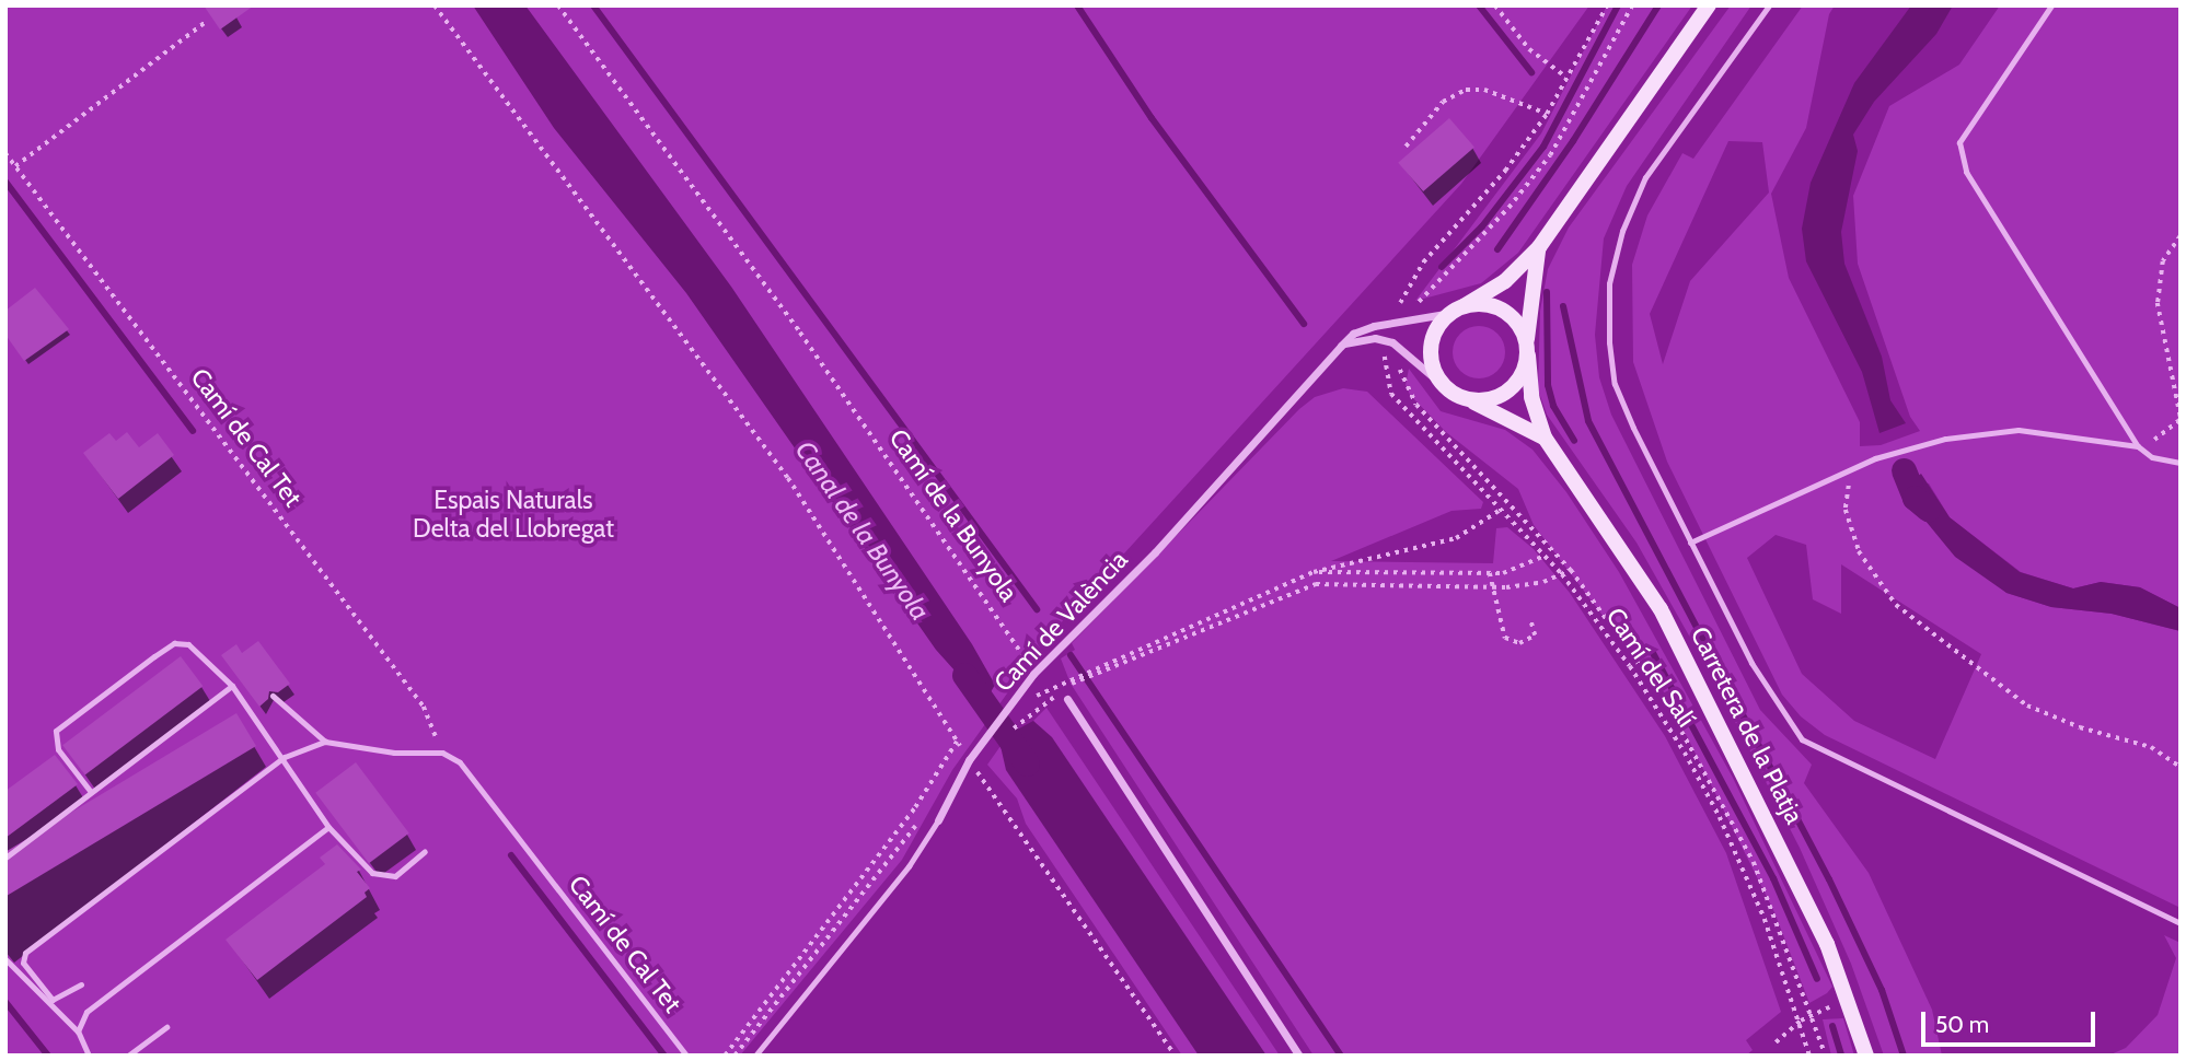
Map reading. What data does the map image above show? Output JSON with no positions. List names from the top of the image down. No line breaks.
{"streets":{"street":["Camí de València","Carretera de la Platja"],"lane":["Camí de Cal Tet"],"path":["Camí de la Bunyola","Camí del Salí"]},"crossings":[["Camí de la Bunyola","Camí de València"],["Camí de València","Carretera de la Platja"]],"water":["Canal de la Bunyola"],"parks":["Espais Naturals Delta del Llobregat"],"scale_bar":"50 m"}
